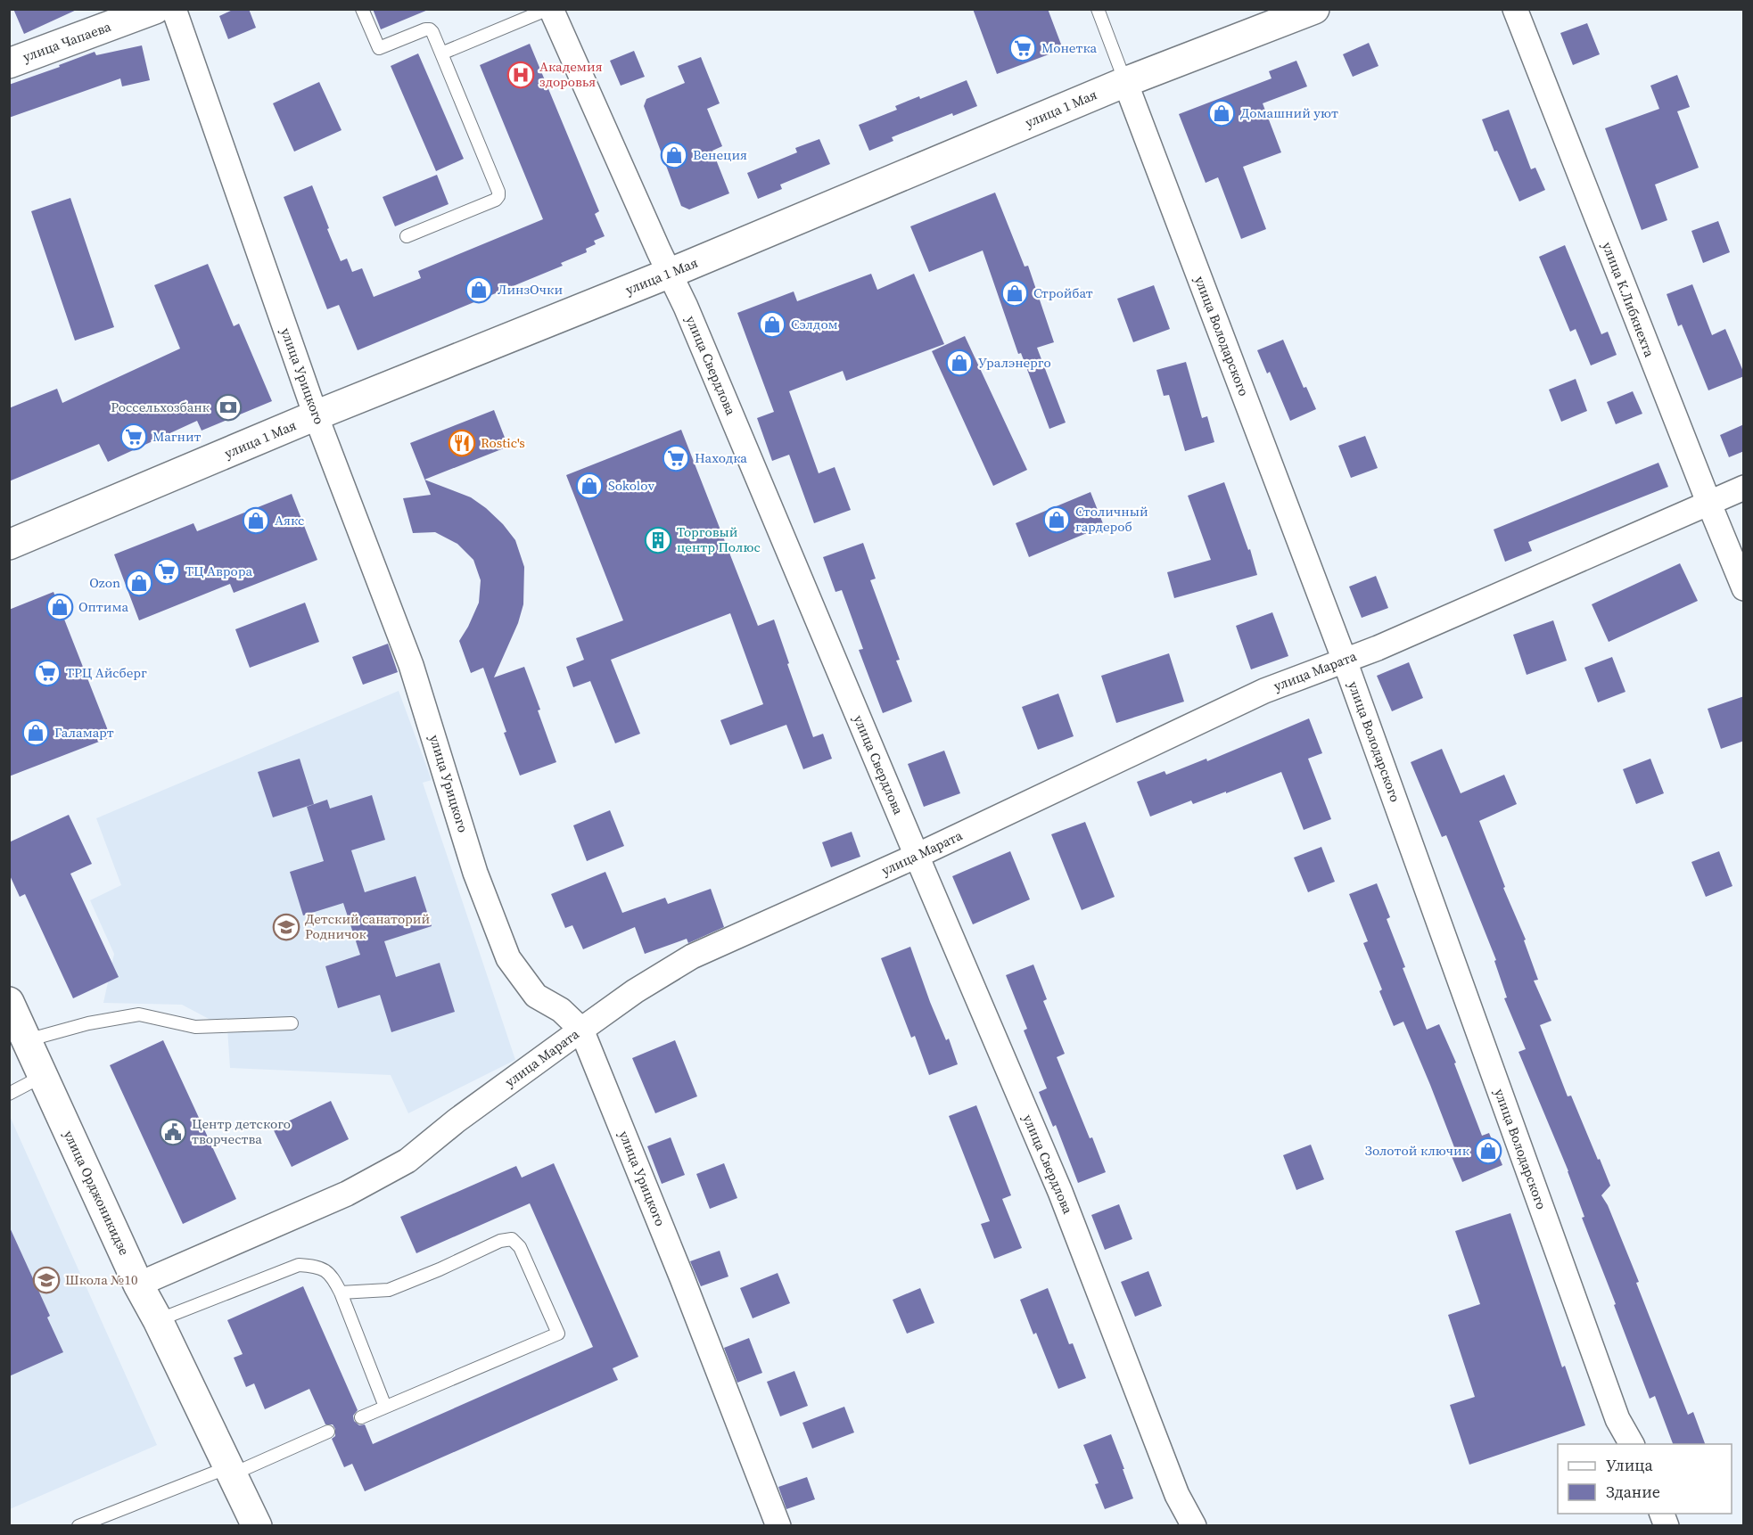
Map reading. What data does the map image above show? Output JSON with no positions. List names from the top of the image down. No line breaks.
{"streets":{"main road":["улица Чапаева","улица 1 Мая","улица Орджоникидзе"],"street":["улица К.Либкнехта","улица Володарского","улица Свердлова","улица Урицкого","улица Марата"]},"crossings":[["улица 1 Мая","улица Володарского"],["улица 1 Мая","улица Свердлова"],["улица 1 Мая","улица Урицкого"],["улица К.Либкнехта","улица Марата"],["улица Володарского","улица Марата"],["улица Свердлова","улица Марата"],["улица Урицкого","улица Марата"],["улица Марата","улица Орджоникидзе"]],"places":{"supermarket":["Монетка","Магнит","Находка","ТЦ Аврора","ТРЦ Айсберг"],"hospital":["Академия здоровья"],"shop":["Домашний уют","Венеция","ЛинзОчки","Стройбат","Сэлдом","Уралэнерго","Sokolov","Столичный гардероб","Аякс","Ozon","Оптима","Галамарт","Золотой ключик"],"bank":["Россельхозбанк"],"restaurant":["Rostic's"],"building":["Торговый центр Полюс"],"school or university":["Детский санаторий Родничок","Школа №10"],"public building":["Центр детского творчества"]},"legend":["Улица","Здание"]}
